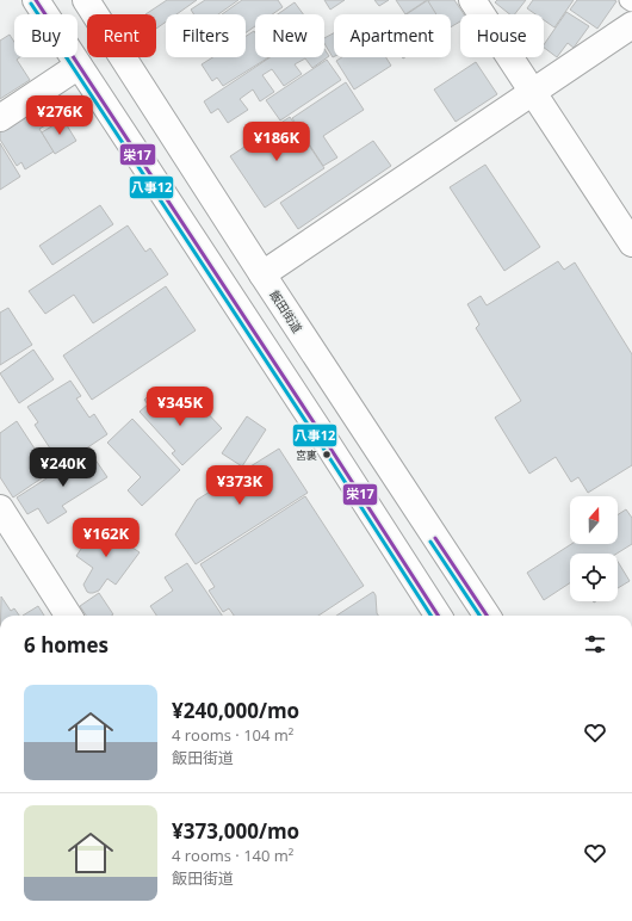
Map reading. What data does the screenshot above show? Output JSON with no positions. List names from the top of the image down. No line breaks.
{"streets":{"main road":["飯田街道"]},"places":["宮裏"],"lines":["transit line 栄17","transit line 八事12"],"north":"top","page":{"chip":["Buy","Rent","Filters","New","Apartment","House"],"price":["¥276K","¥186K","¥345K","¥240K","¥373K","¥162K"],"heading":"6 homes","list":[{"name":"¥240,000/mo","note":"4 rooms · 104 m² · 飯田街道"},{"name":"¥373,000/mo","note":"4 rooms · 140 m² · 飯田街道"}]}}
